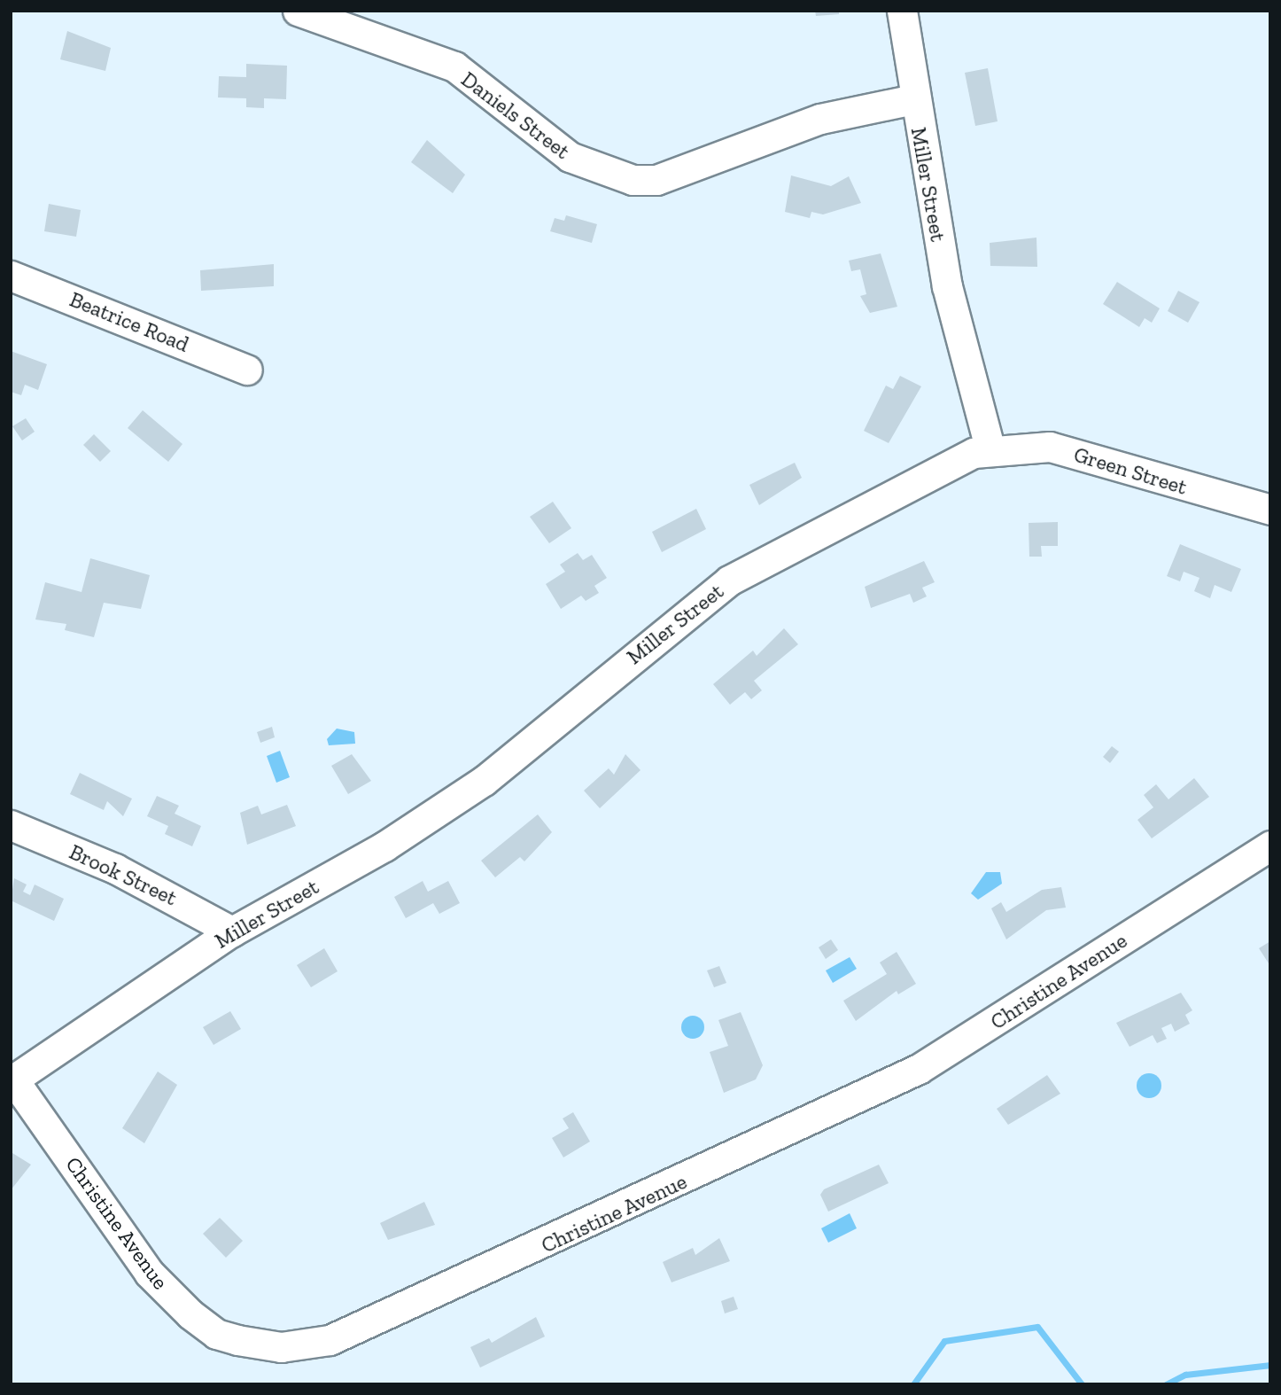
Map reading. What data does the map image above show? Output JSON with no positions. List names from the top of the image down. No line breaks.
{"streets":{"street":["Daniels Street","Miller Street","Beatrice Road","Green Street","Brook Street","Christine Avenue"]},"crossings":[["Daniels Street","Miller Street"],["Miller Street","Green Street"],["Miller Street","Brook Street"],["Miller Street","Christine Avenue"]]}
